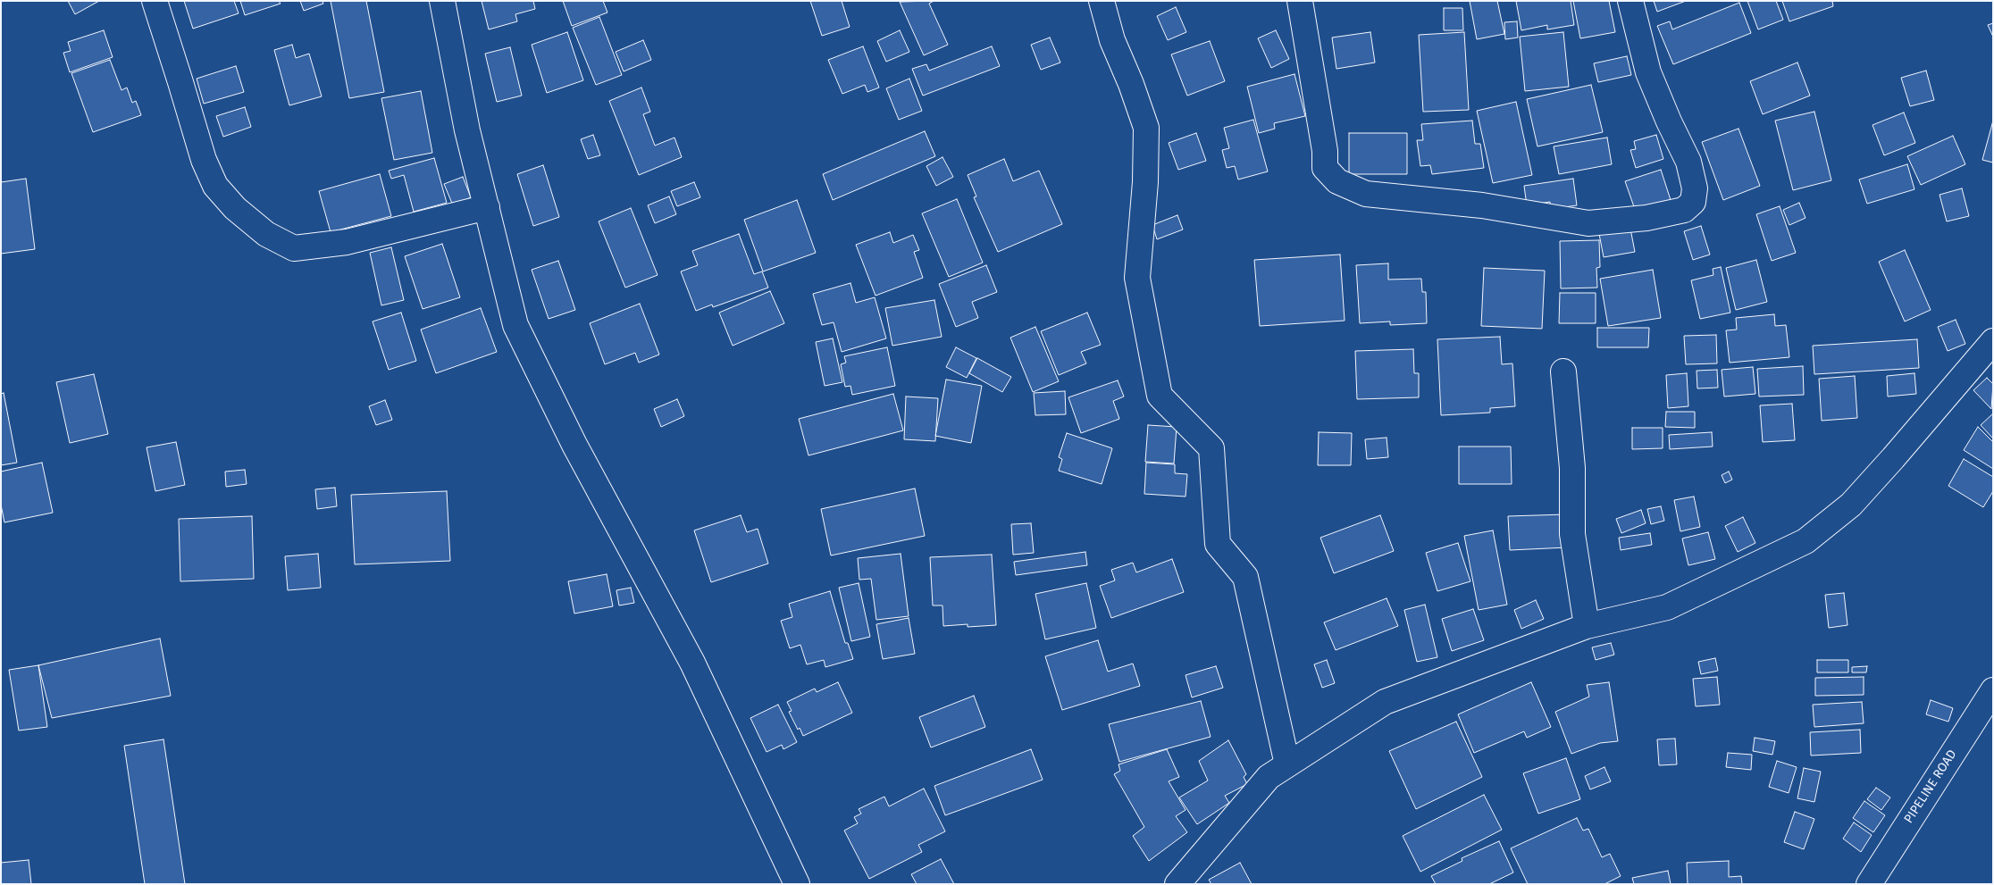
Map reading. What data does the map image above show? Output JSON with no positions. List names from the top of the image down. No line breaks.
{"streets":{"street":["PIPELINE ROAD"]}}
